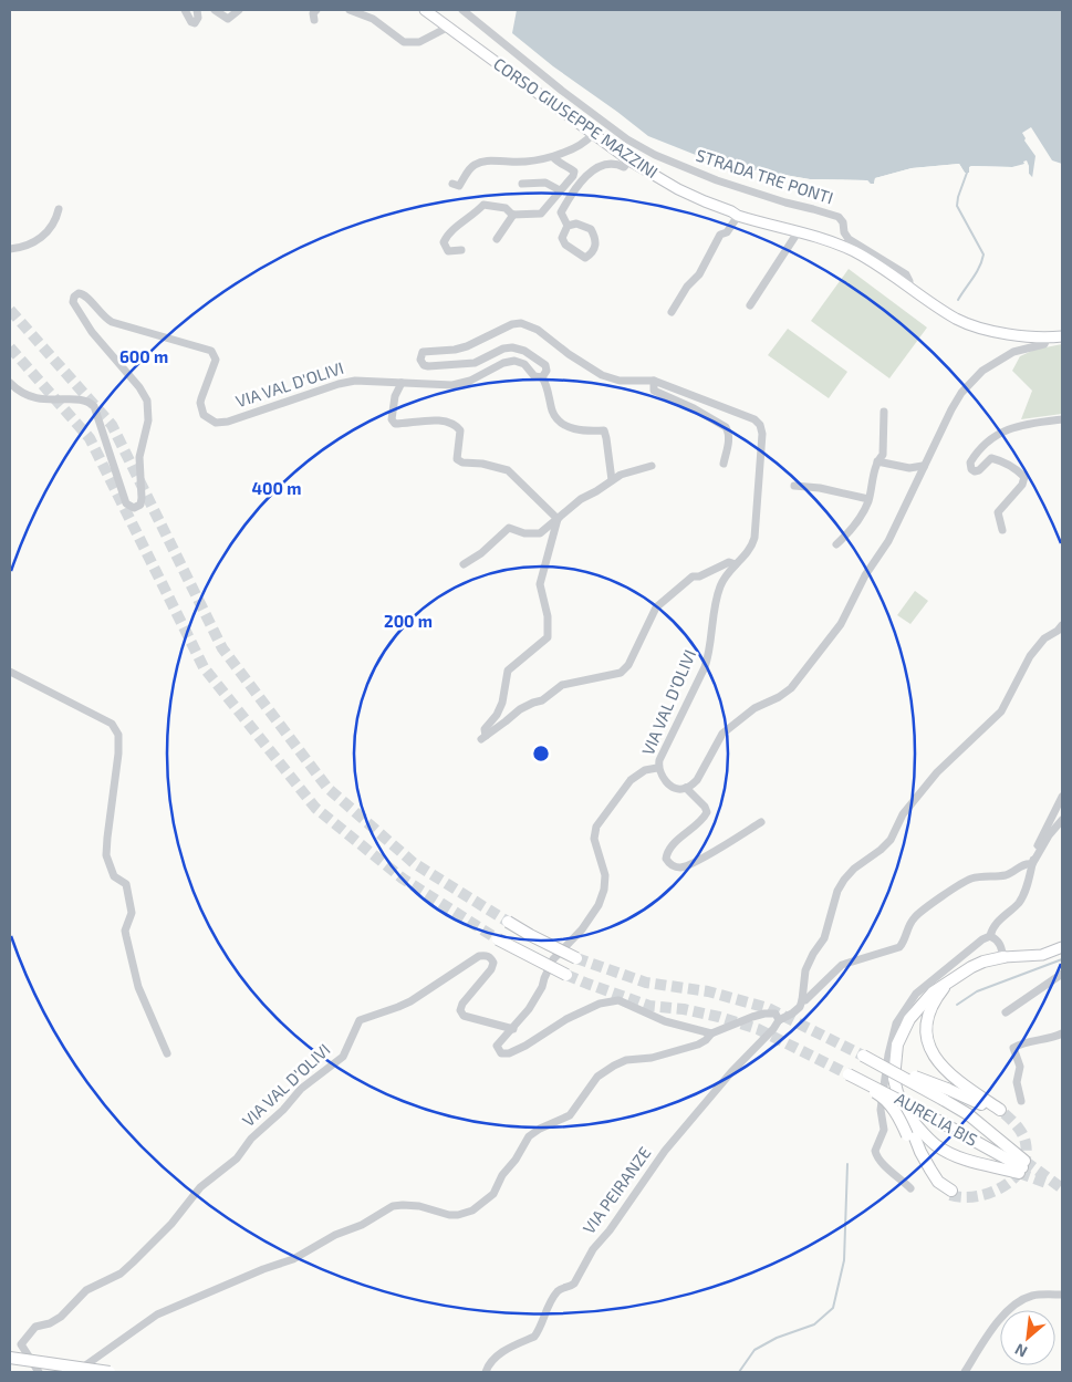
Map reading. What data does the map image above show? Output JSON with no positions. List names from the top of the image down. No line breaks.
{"streets":{"highway":["AURELIA BIS"],"main road":["CORSO GIUSEPPE MAZZINI"],"street":["STRADA TRE PONTI","VIA VAL D'OLIVI","VIA PEIRANZE"]},"crossings":[["CORSO GIUSEPPE MAZZINI","STRADA TRE PONTI"]],"north":"bottom left","rings":["600 m","400 m","200 m"]}
